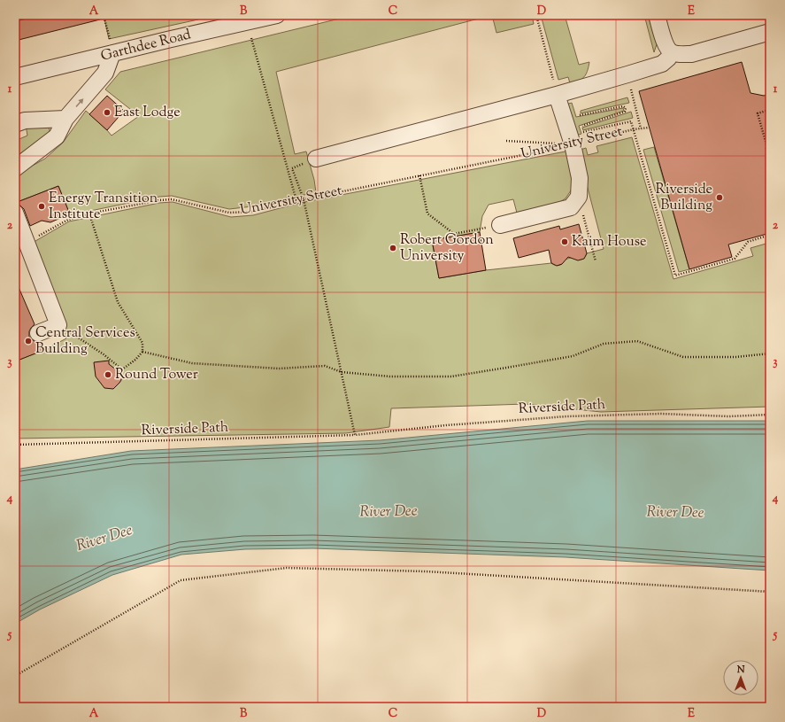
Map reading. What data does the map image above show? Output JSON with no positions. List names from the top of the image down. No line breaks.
{"streets":{"street":["Garthdee Road"],"path":["University Street","Riverside Path"]},"water":["River Dee"],"places":["East Lodge","Riverside Building","Energy Transition Institute","Kaim House","Robert Gordon University","Central Services Building","Round Tower"],"north":"top","grid":{"columns":["A","B","C","D","E"],"rows":["1","2","3","4","5"]}}
